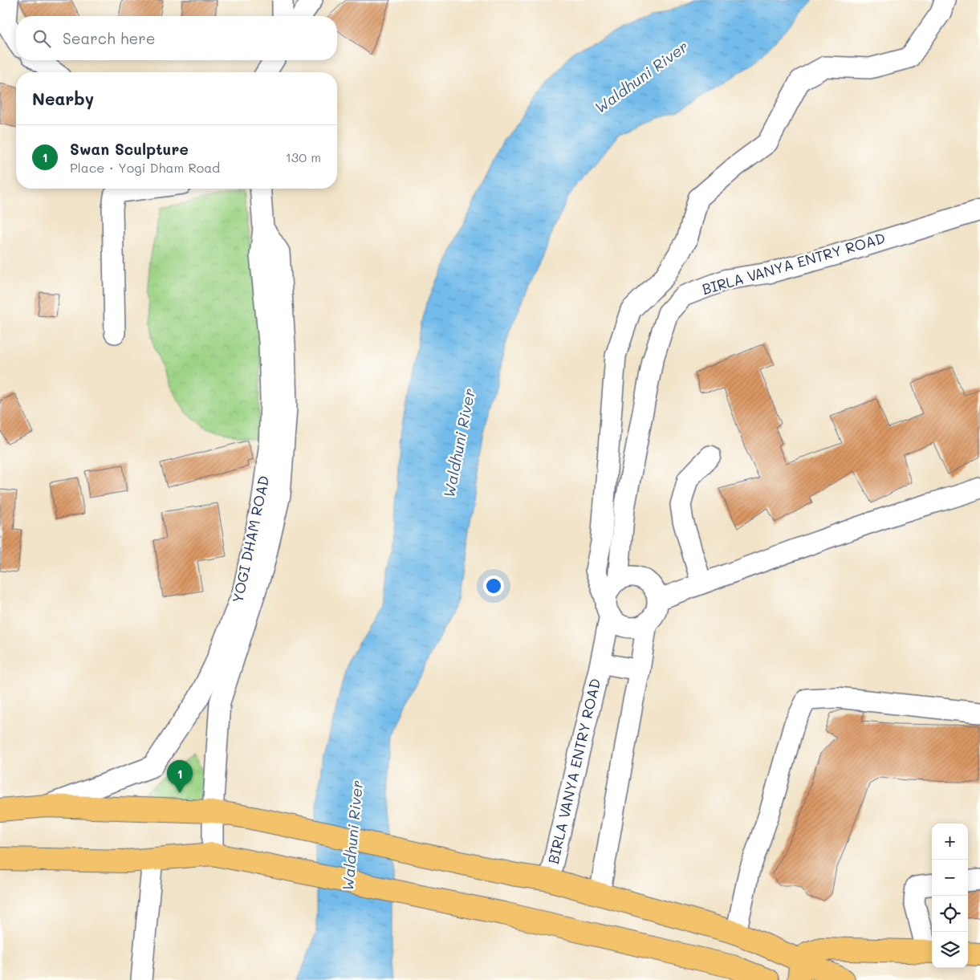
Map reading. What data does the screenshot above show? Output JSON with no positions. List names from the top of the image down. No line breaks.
{"streets":{"street":["BIRLA VANYA ENTRY ROAD","YOGI DHAM ROAD"]},"water":["Waldhuni River"],"page":{"search":"Search here","heading":"Nearby","list":[{"mark":"1","name":"Swan Sculpture","note":"Place · Yogi Dham Road","value":"130 m"}],"pins":"1","map_buttons":["+","−"]}}
